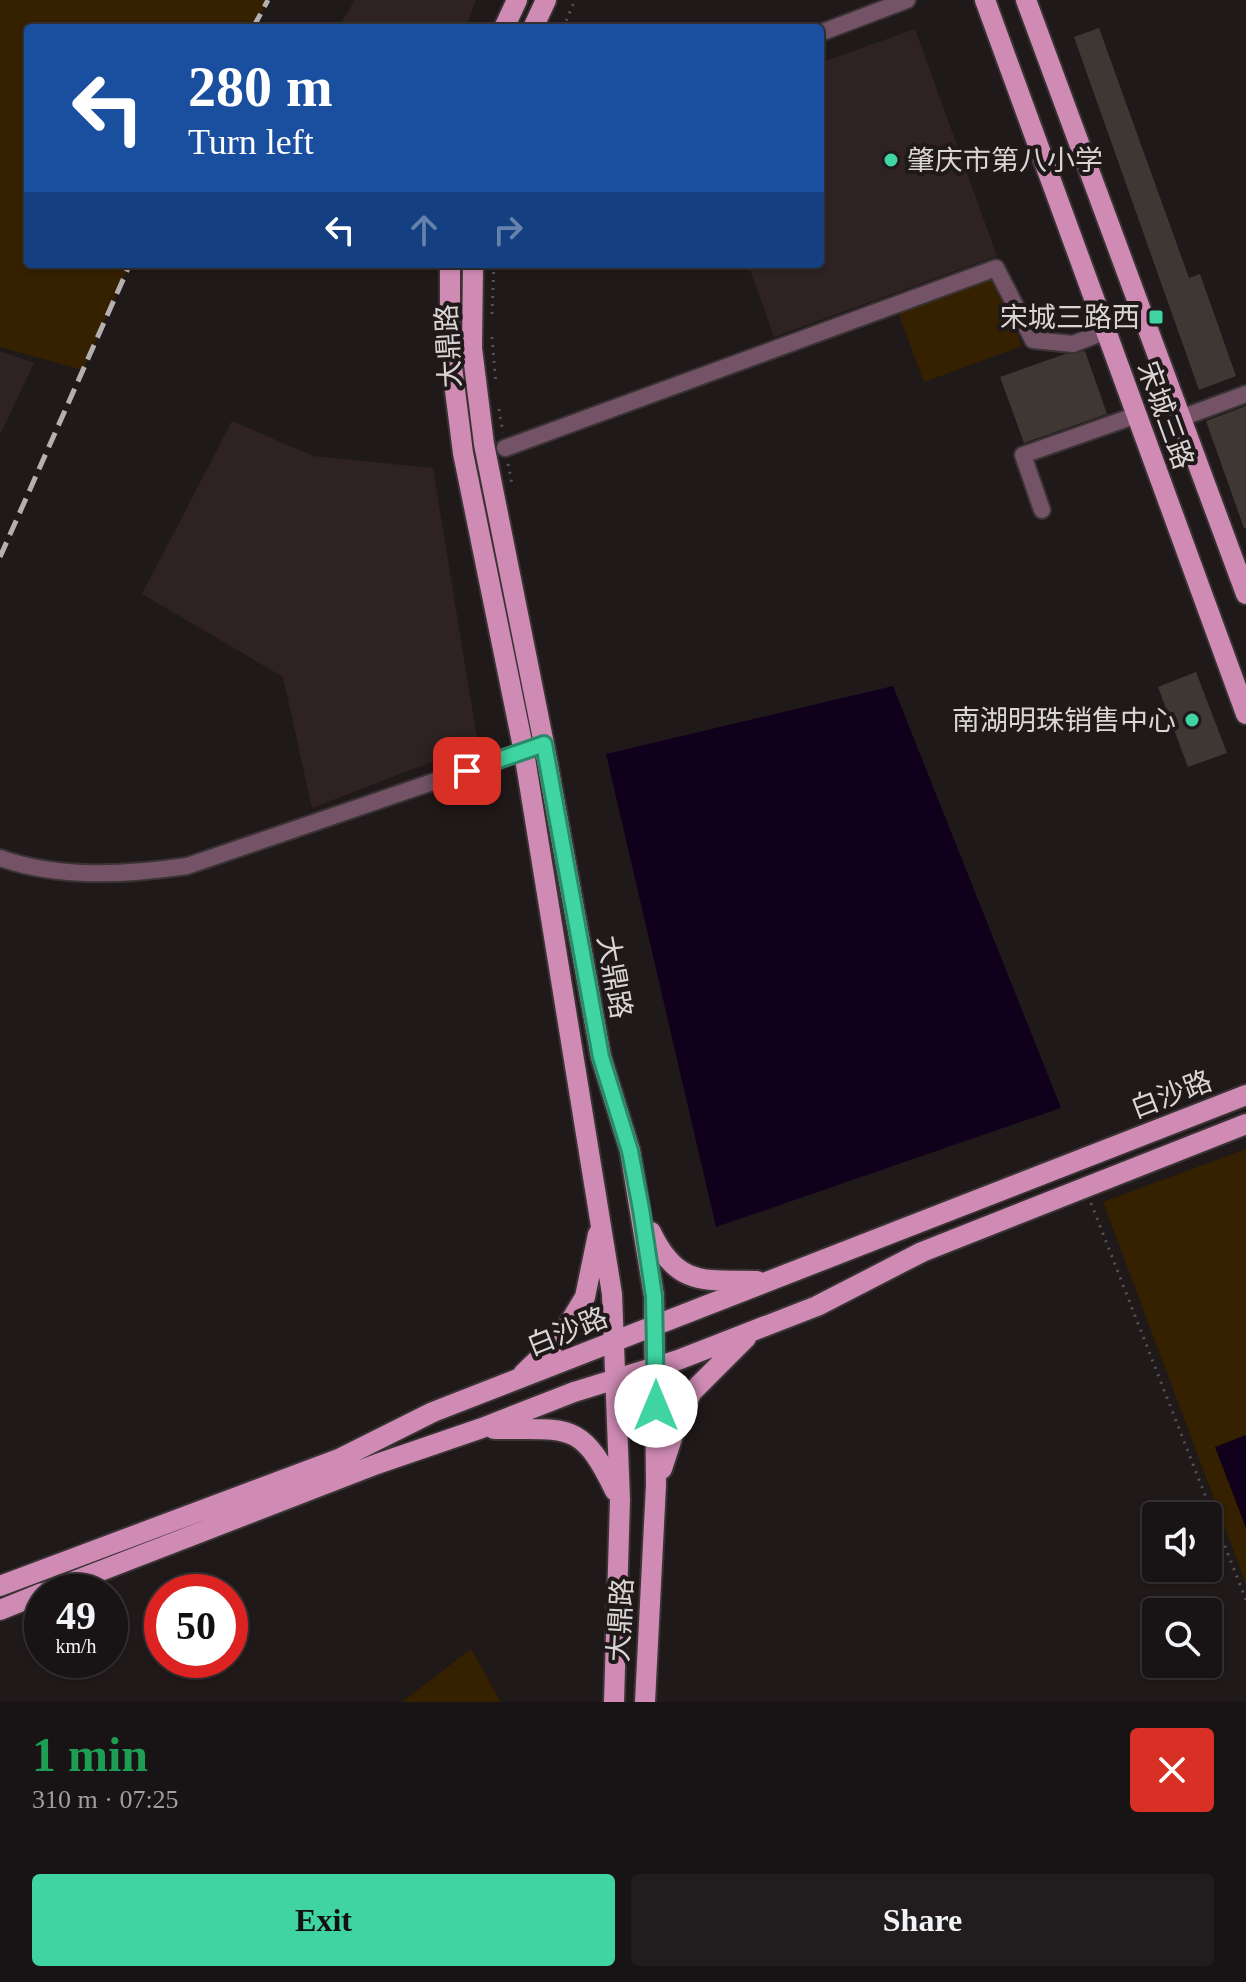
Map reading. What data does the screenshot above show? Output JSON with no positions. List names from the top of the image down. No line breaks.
{"streets":{"main road":["大鼎路","宋城三路","白沙路"]},"crossings":[["大鼎路","白沙路"]],"places":{"other":["肇庆市第八小学","南湖明珠销售中心"],"transit":["宋城三路西"]},"page":{"turn":["280 m","Turn left"],"speed":"49 km/h","limit":"50","heading":["1 min","310 m · 07:25"],"buttons":["Exit","Share"]}}
